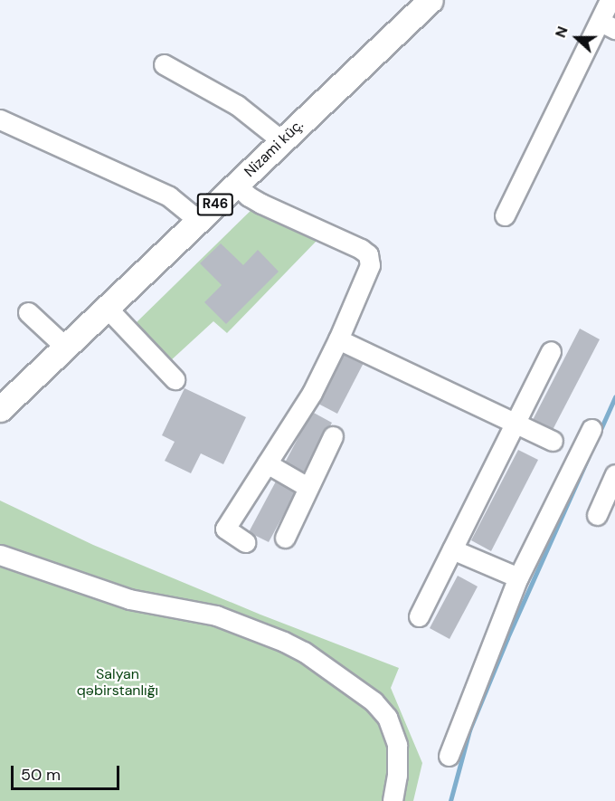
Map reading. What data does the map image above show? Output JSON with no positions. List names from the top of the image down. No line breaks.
{"streets":{"main road":["Nizami küç.","R46"]},"parks":["Salyan qəbirstanlığı"],"scale_bar":"50 m","north":"left"}
